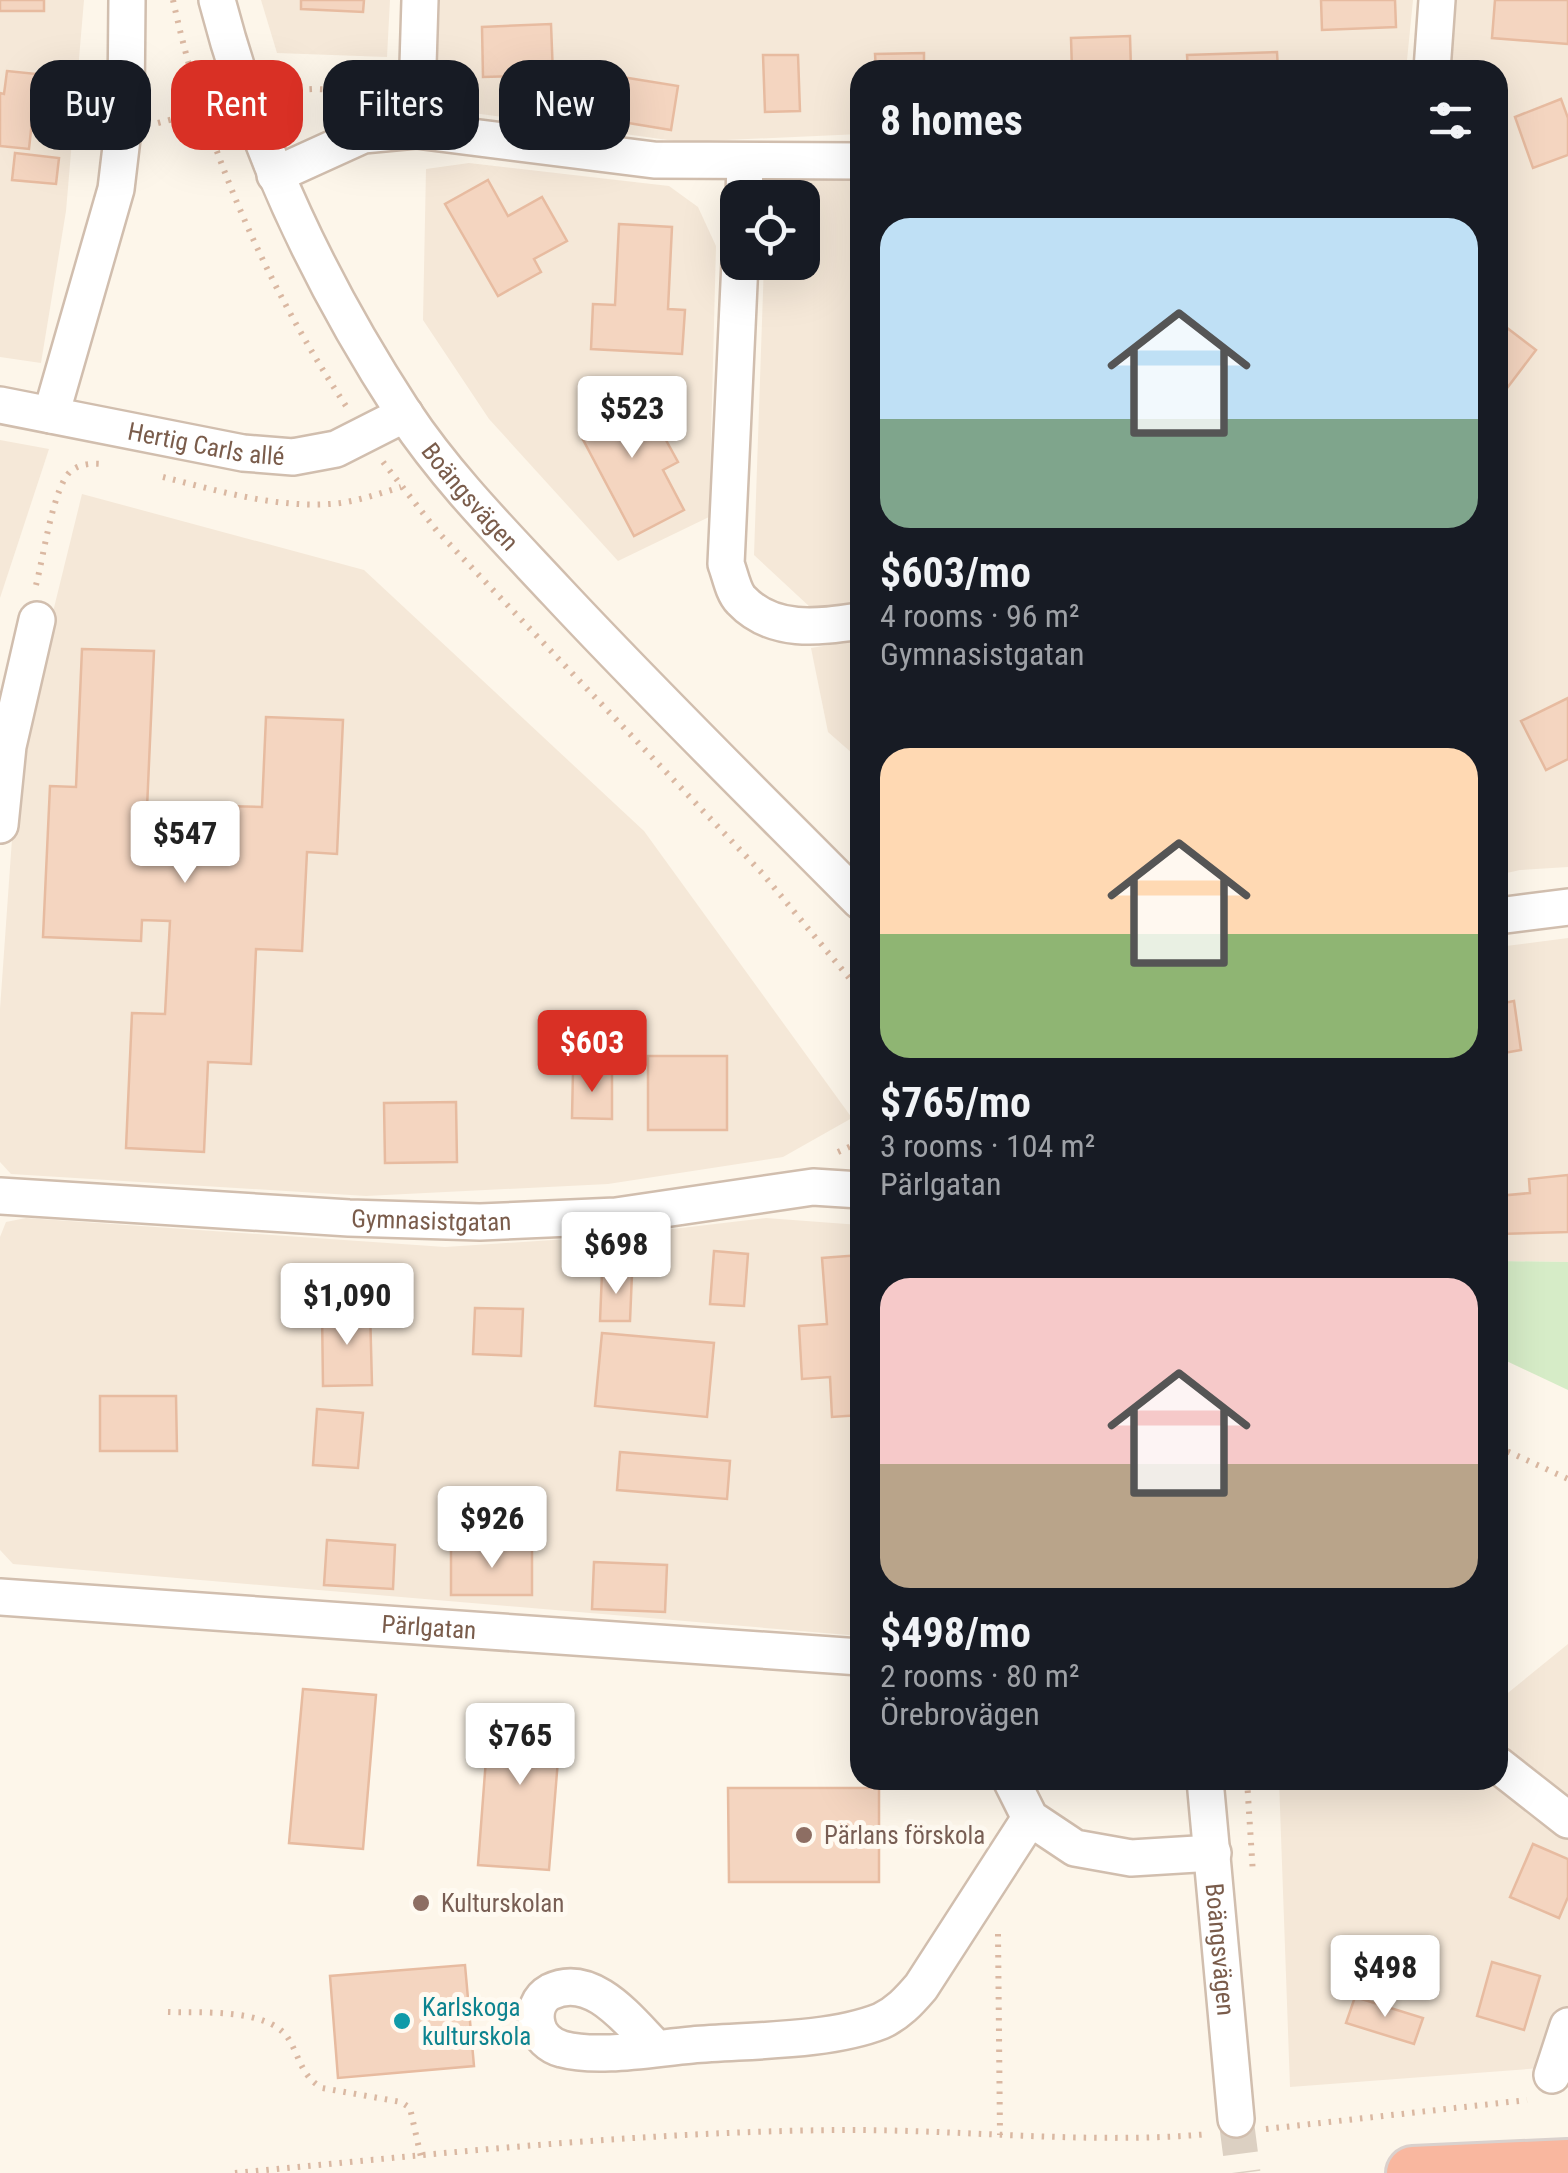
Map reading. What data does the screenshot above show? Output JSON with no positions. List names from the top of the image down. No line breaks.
{"streets":{"street":["Hertig Carls allé","Boängsvägen","Gymnasistgatan","Pärlgatan"]},"crossings":[["Hertig Carls allé","Boängsvägen"]],"places":["Pärlans förskola","Kulturskolan","Karlskoga kulturskola"],"page":{"chip":["Buy","Rent","Filters","New"],"heading":"8 homes","list":[{"name":"$603/mo","note":"4 rooms · 96 m² · Gymnasistgatan"},{"name":"$765/mo","note":"3 rooms · 104 m² · Pärlgatan"},{"name":"$498/mo","note":"2 rooms · 80 m² · Örebrovägen"}],"price":["$523","$547","$603","$698","$1,090","$926","$765","$498"]}}
